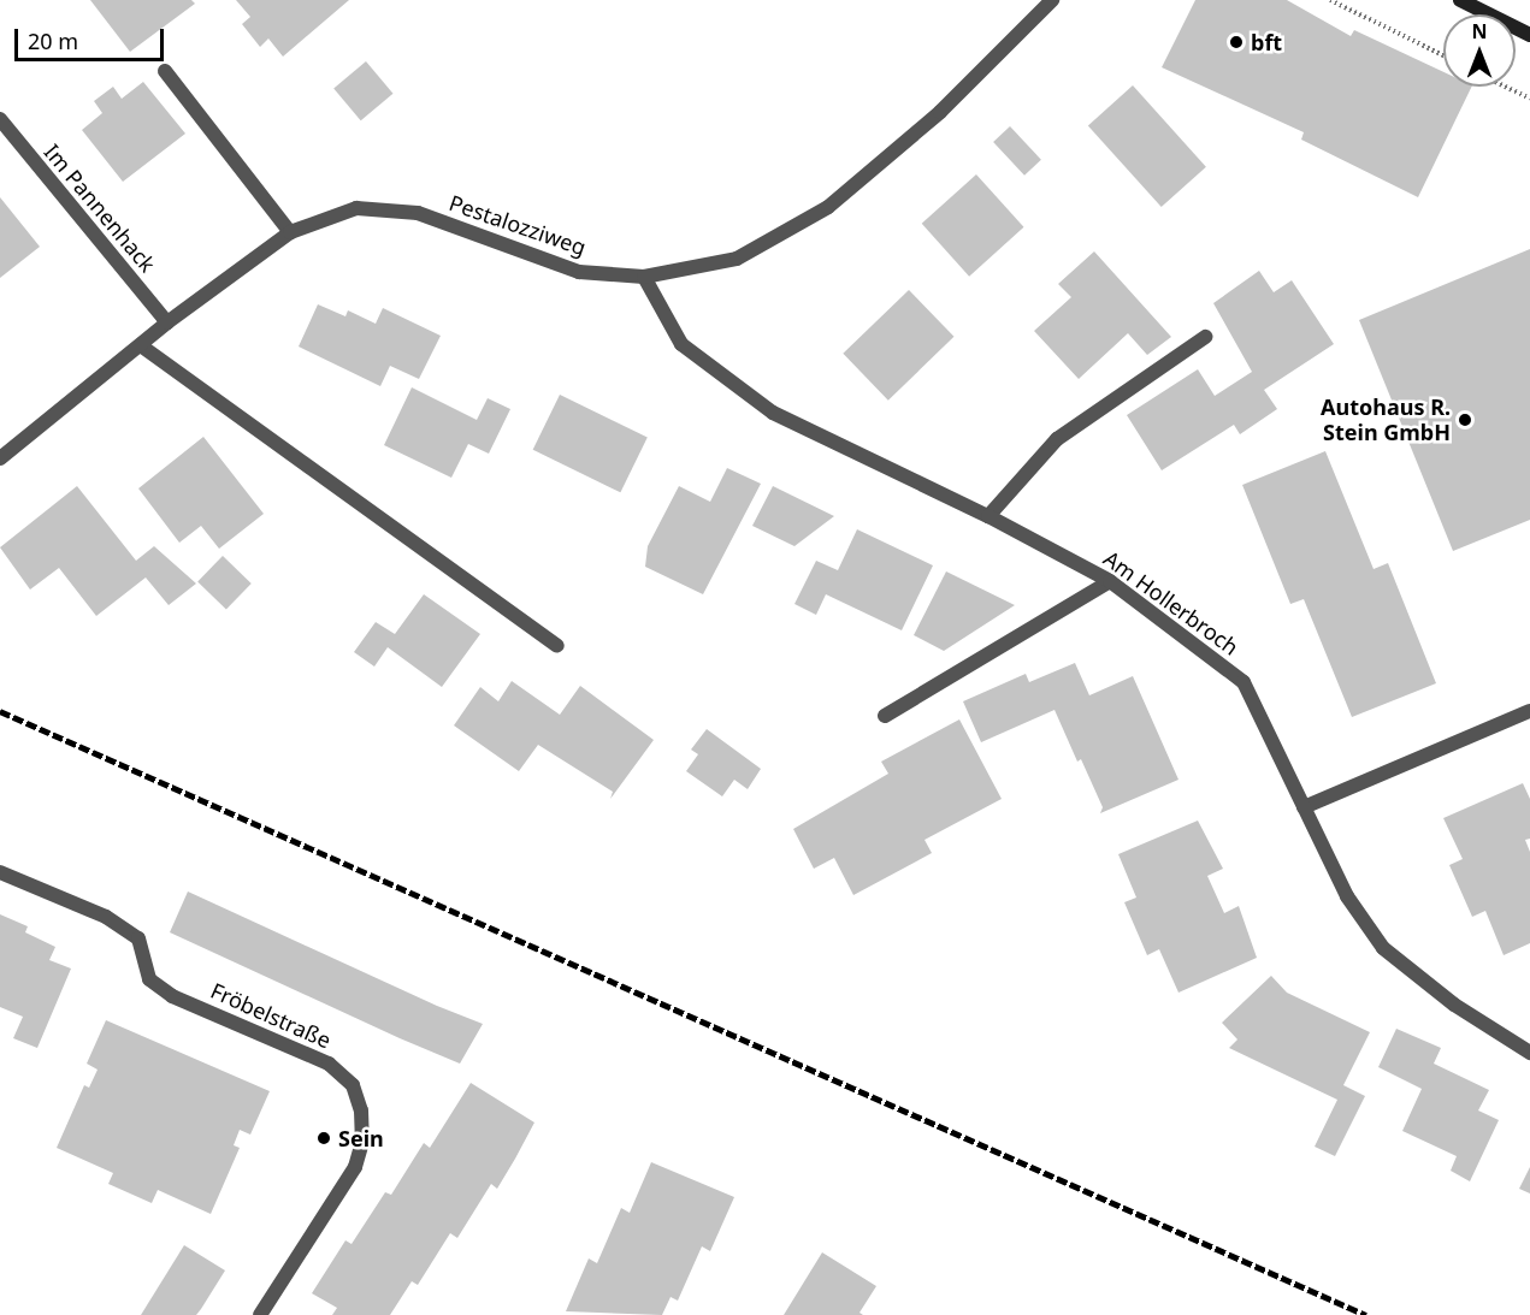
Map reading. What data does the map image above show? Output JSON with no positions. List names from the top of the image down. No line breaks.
{"streets":{"street":["Im Pannenhack","Pestalozziweg","Am Hollerbroch","Fröbelstraße"]},"crossings":[["Im Pannenhack","Pestalozziweg"],["Pestalozziweg","Am Hollerbroch"]],"places":["bft","Autohaus R. Stein GmbH","Sein"],"scale_bar":"20 m","north":"top"}
